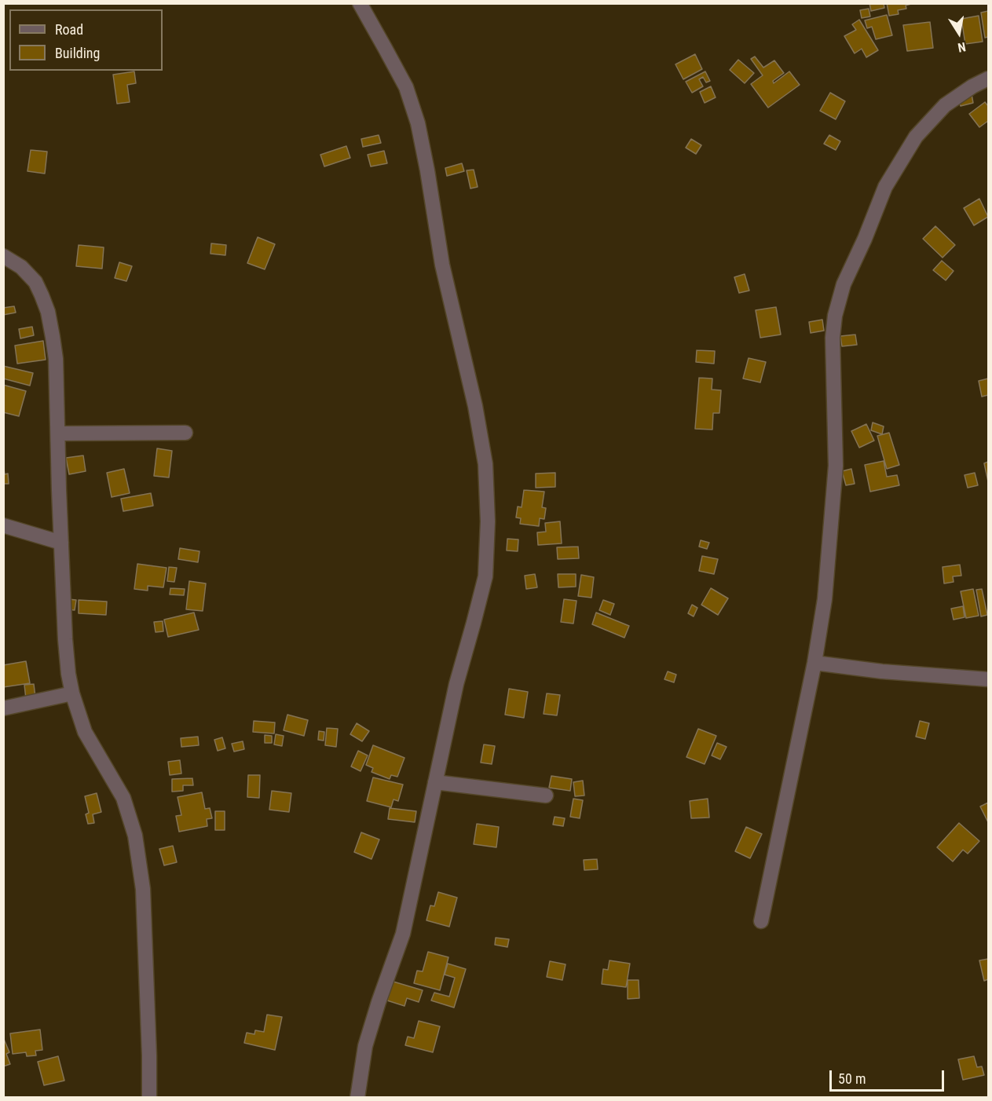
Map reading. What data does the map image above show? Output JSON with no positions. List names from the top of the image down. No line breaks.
{"legend":["Road","Building"],"scale_bar":"50 m","north":"bottom"}
